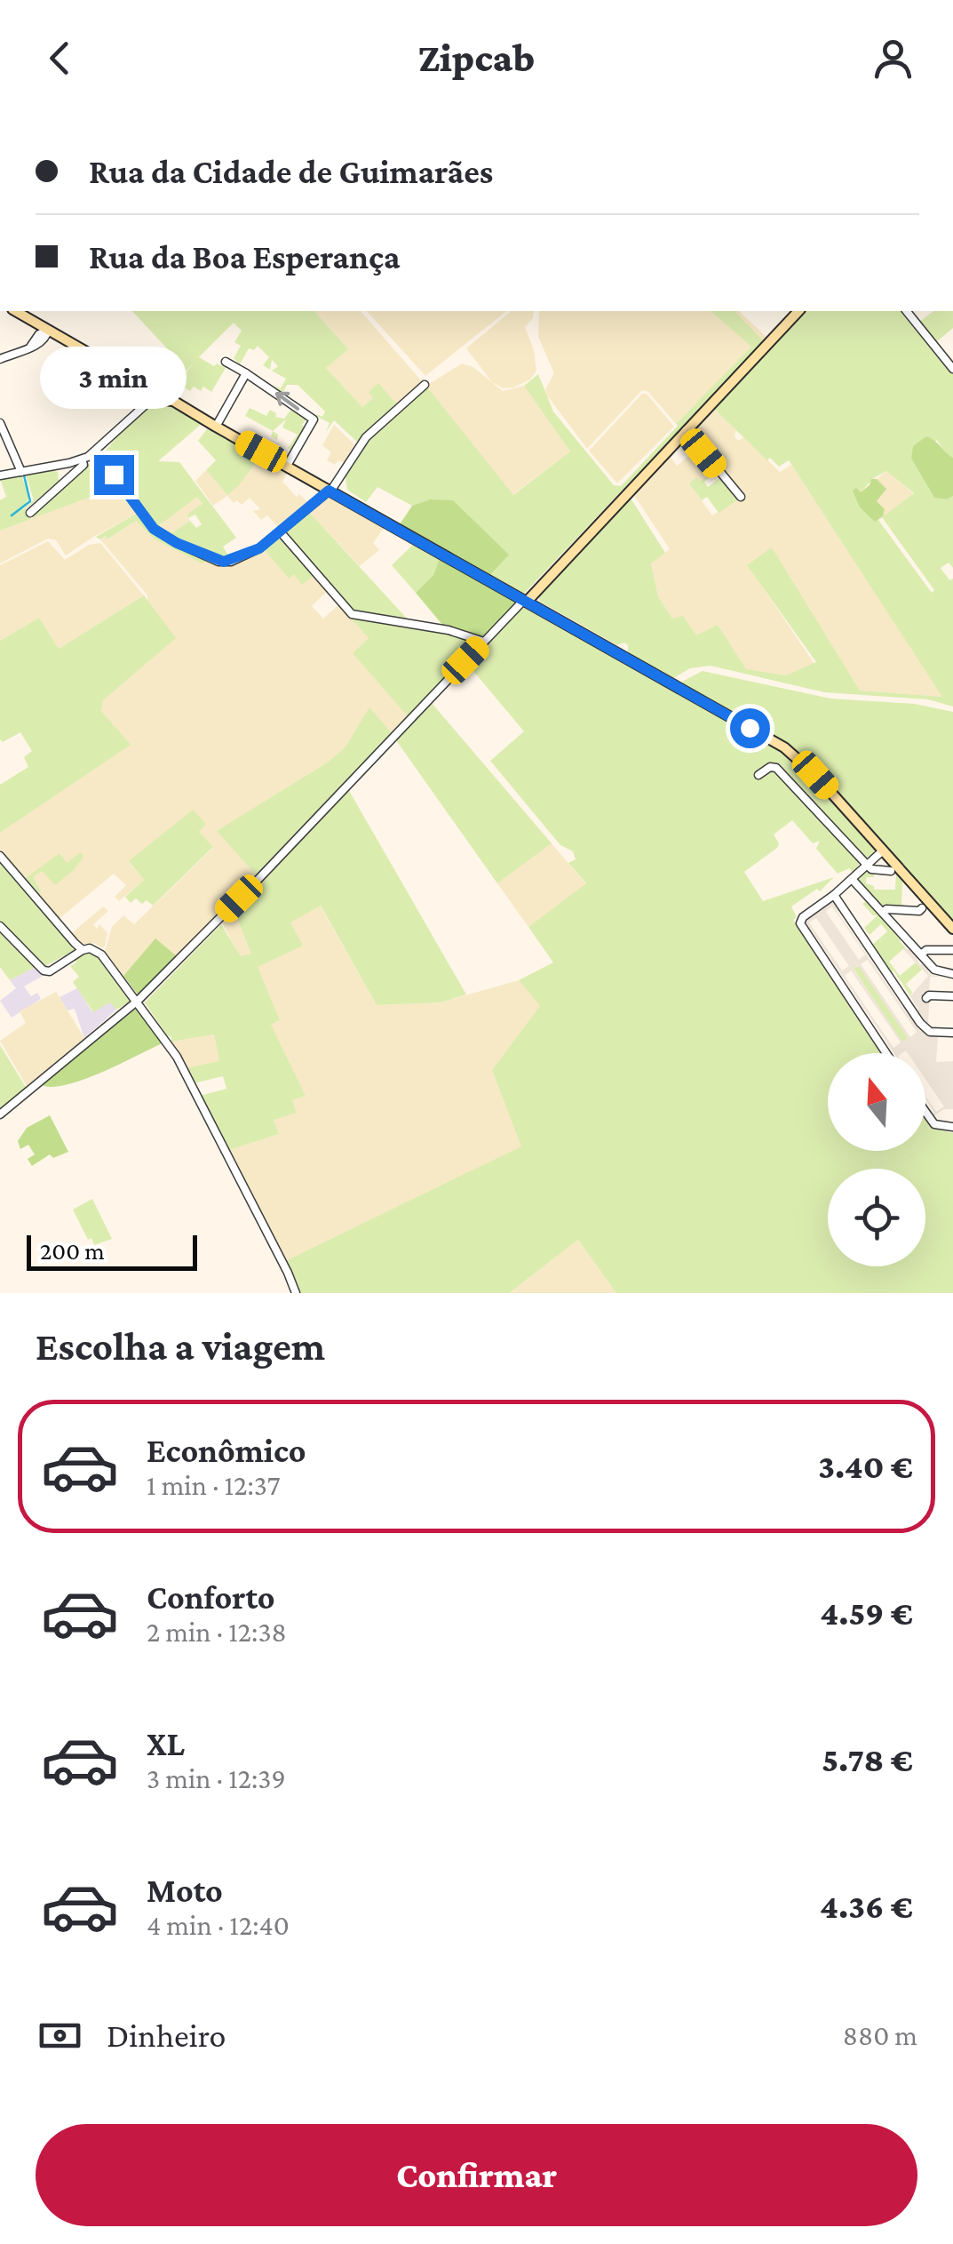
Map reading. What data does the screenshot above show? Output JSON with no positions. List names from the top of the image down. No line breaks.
{"scale_bar":"200 m","north":"top","page":{"header":"Zipcab","banner":["Rua da Cidade de Guimarães","Rua da Boa Esperança"],"bubble":"3 min","scale":"200 m","heading":"Escolha a viagem","list":[{"name":"Econômico","note":"1 min · 12:37","value":"3.40 €"},{"name":"Conforto","note":"2 min · 12:38","value":"4.59 €"},{"name":"XL","note":"3 min · 12:39","value":"5.78 €"},{"name":"Moto","note":"4 min · 12:40","value":"4.36 €"}],"pay":["Dinheiro","880 m"],"buttons":"Confirmar"}}
